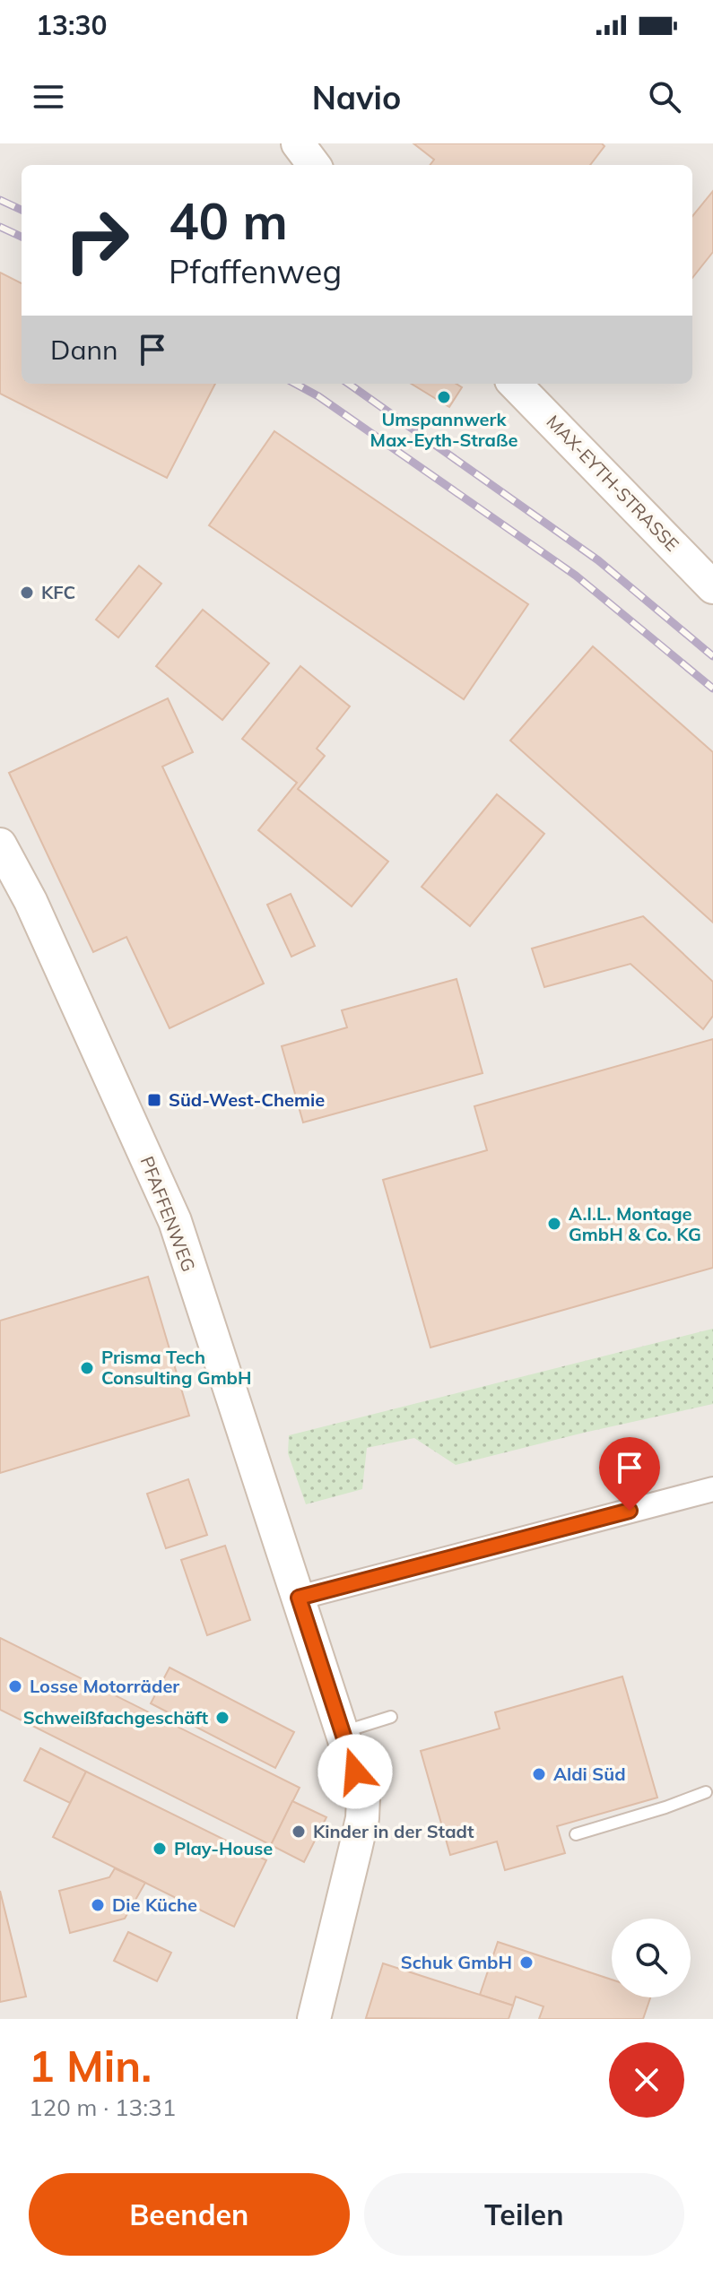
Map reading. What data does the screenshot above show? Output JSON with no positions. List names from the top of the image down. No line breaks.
{"streets":{"street":["MAX-EYTH-STRASSE","PFAFFENWEG"]},"places":{"other":["Umspannwerk Max-Eyth-Straße","KFC","A.I.L. Montage GmbH & Co. KG","Prisma Tech Consulting GmbH","Losse Motorräder","Schweißfachgeschäft","Aldi Süd","Kinder in der Stadt","Play-House","Die Küche","Schuk GmbH"],"transit":["Süd-West-Chemie"]},"page":{"status":"13:30","header":"Navio","turn":["40 m","Pfaffenweg"],"then":"Dann","heading":["1 Min.","120 m · 13:31"],"buttons":["Beenden","Teilen"]}}
